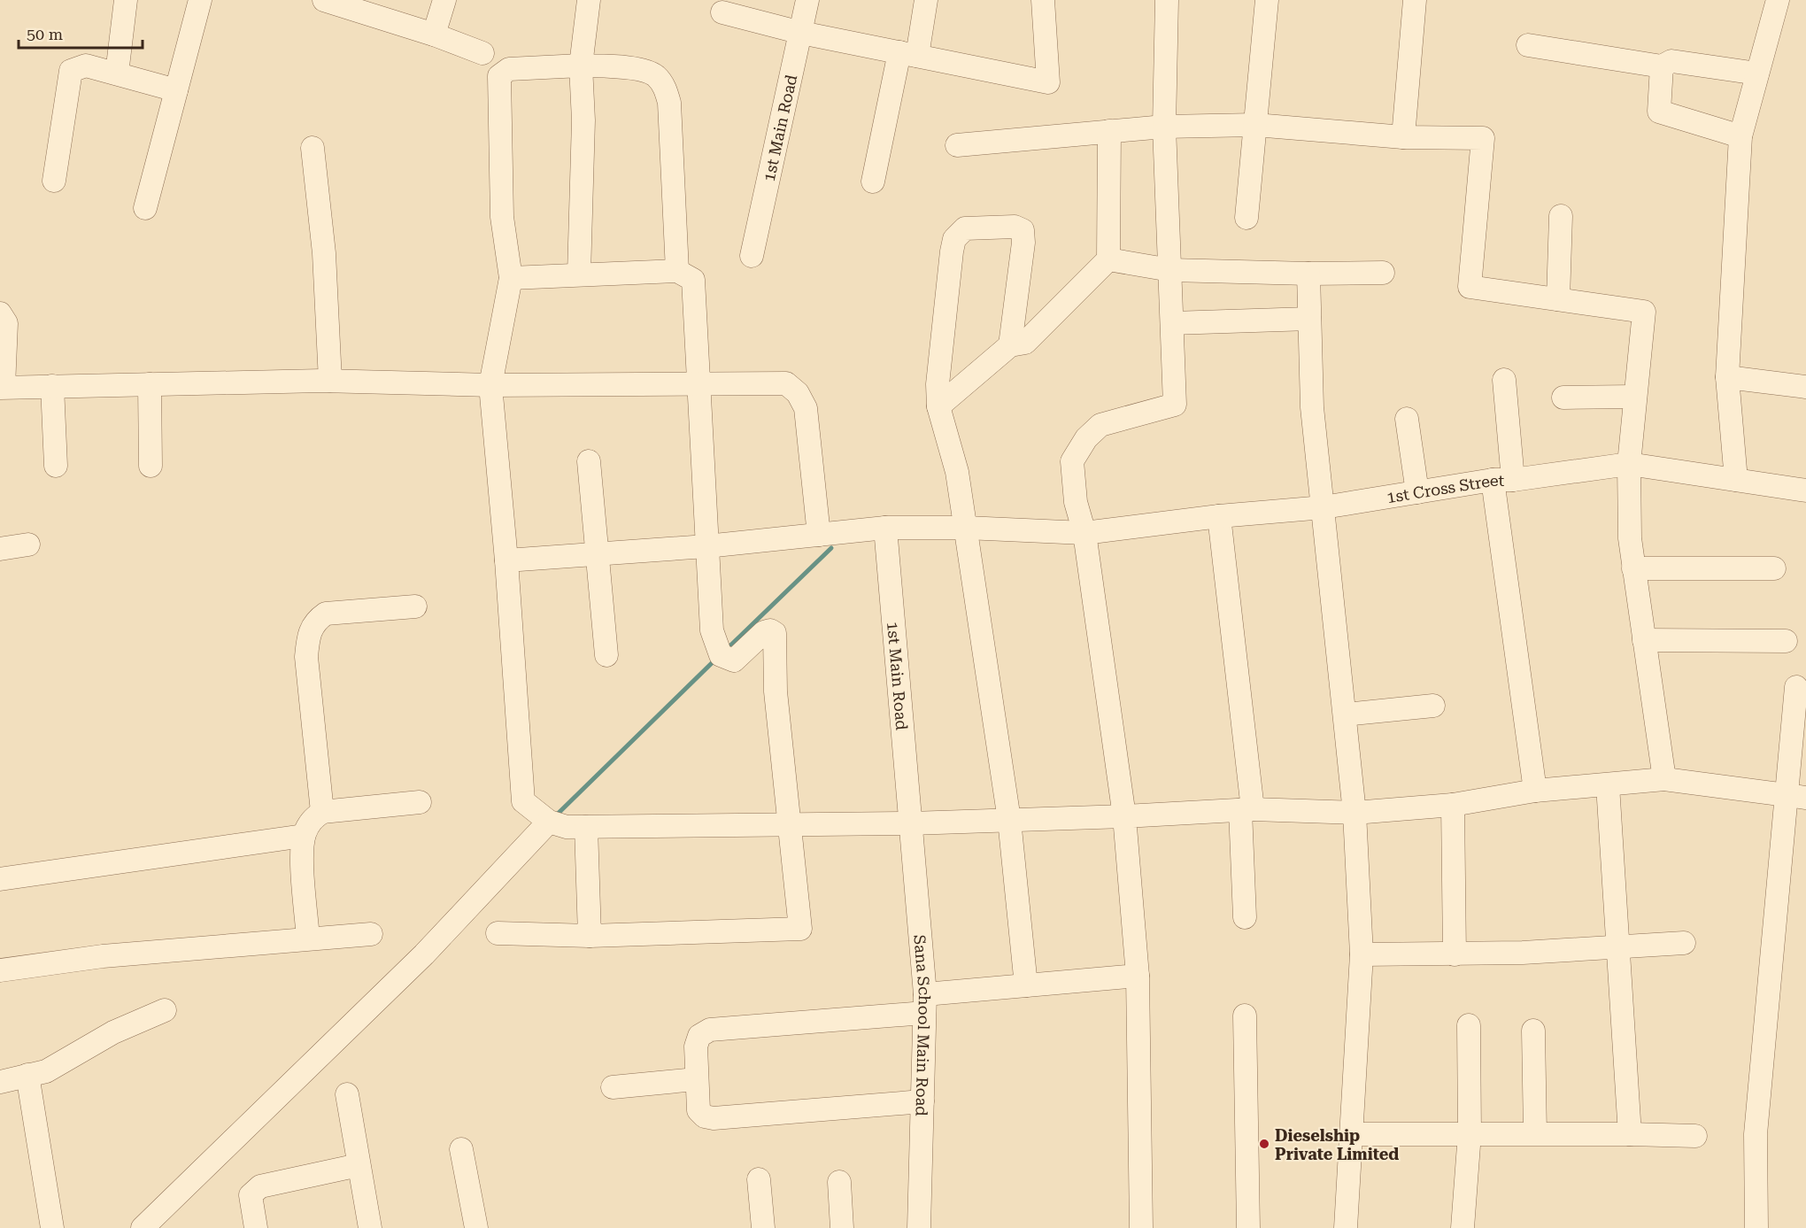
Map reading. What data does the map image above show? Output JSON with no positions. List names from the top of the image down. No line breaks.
{"streets":{"street":["1st Main Road","1st Cross Street","Sana School Main Road"]},"crossings":[["1st Main Road","1st Cross Street"],["1st Main Road","Sana School Main Road"]],"places":["Dieselship Private Limited"],"scale_bar":"50 m"}
